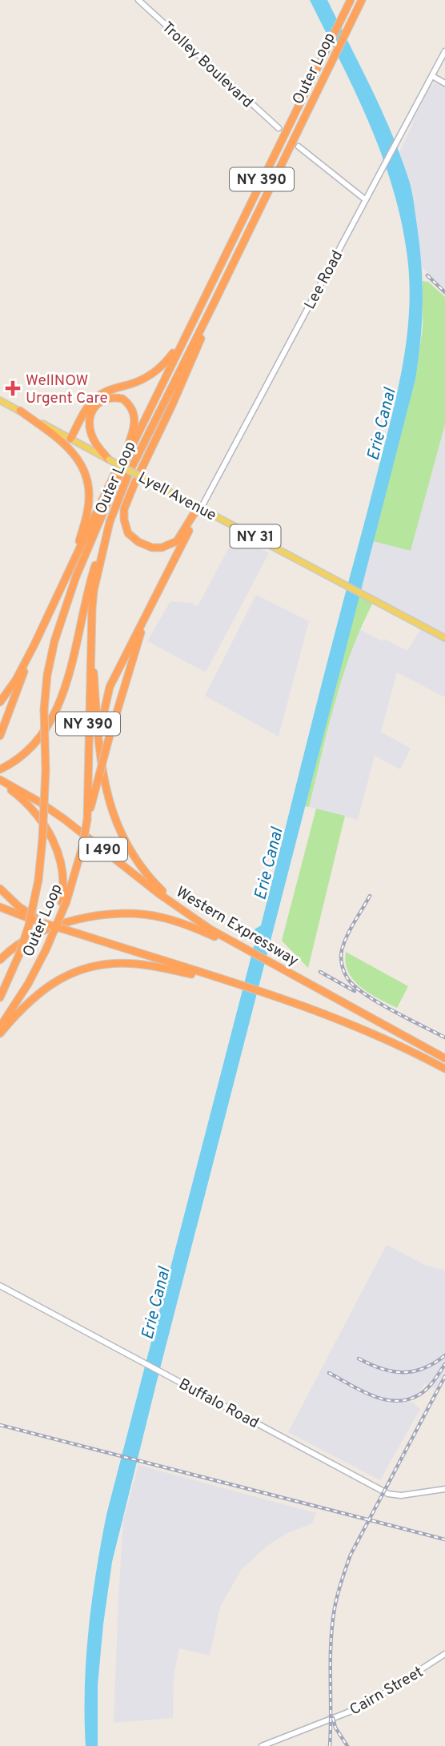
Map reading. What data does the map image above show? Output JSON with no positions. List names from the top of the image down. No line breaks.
{"streets":{"highway":["Outer Loop","NY 390","I 490","Western Expressway"],"main road":["Lyell Avenue","NY 31"],"street":["Trolley Boulevard","Lee Road","Buffalo Road","Cairn Street"]},"crossings":[["Lee Road","Lyell Avenue"]],"water":["Erie Canal"],"places":{"health":["WellNOW Urgent Care"]}}
